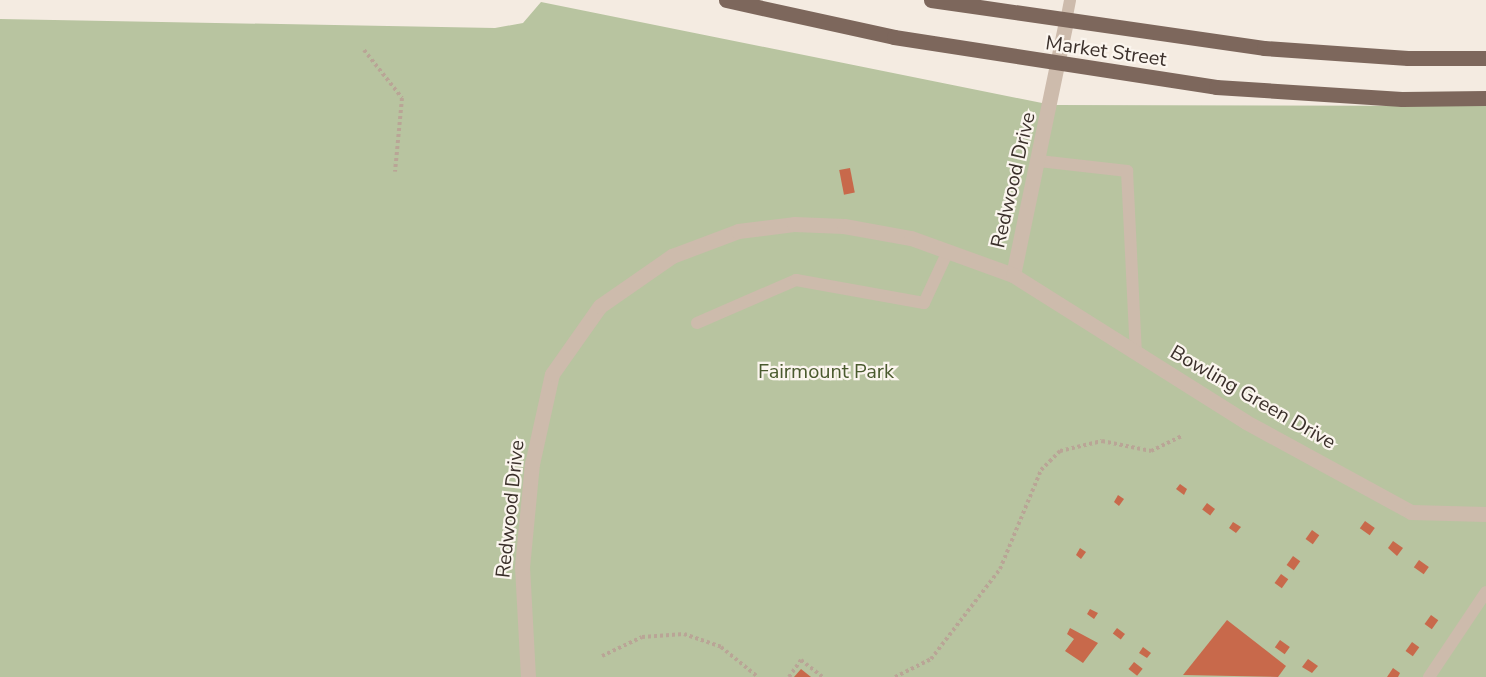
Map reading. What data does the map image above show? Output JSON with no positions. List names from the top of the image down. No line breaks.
{"streets":{"main road":["Market Street"],"street":["Redwood Drive","Bowling Green Drive"]},"crossings":[["Market Street","Redwood Drive"],["Redwood Drive","Bowling Green Drive"]],"parks":["Fairmount Park"]}
